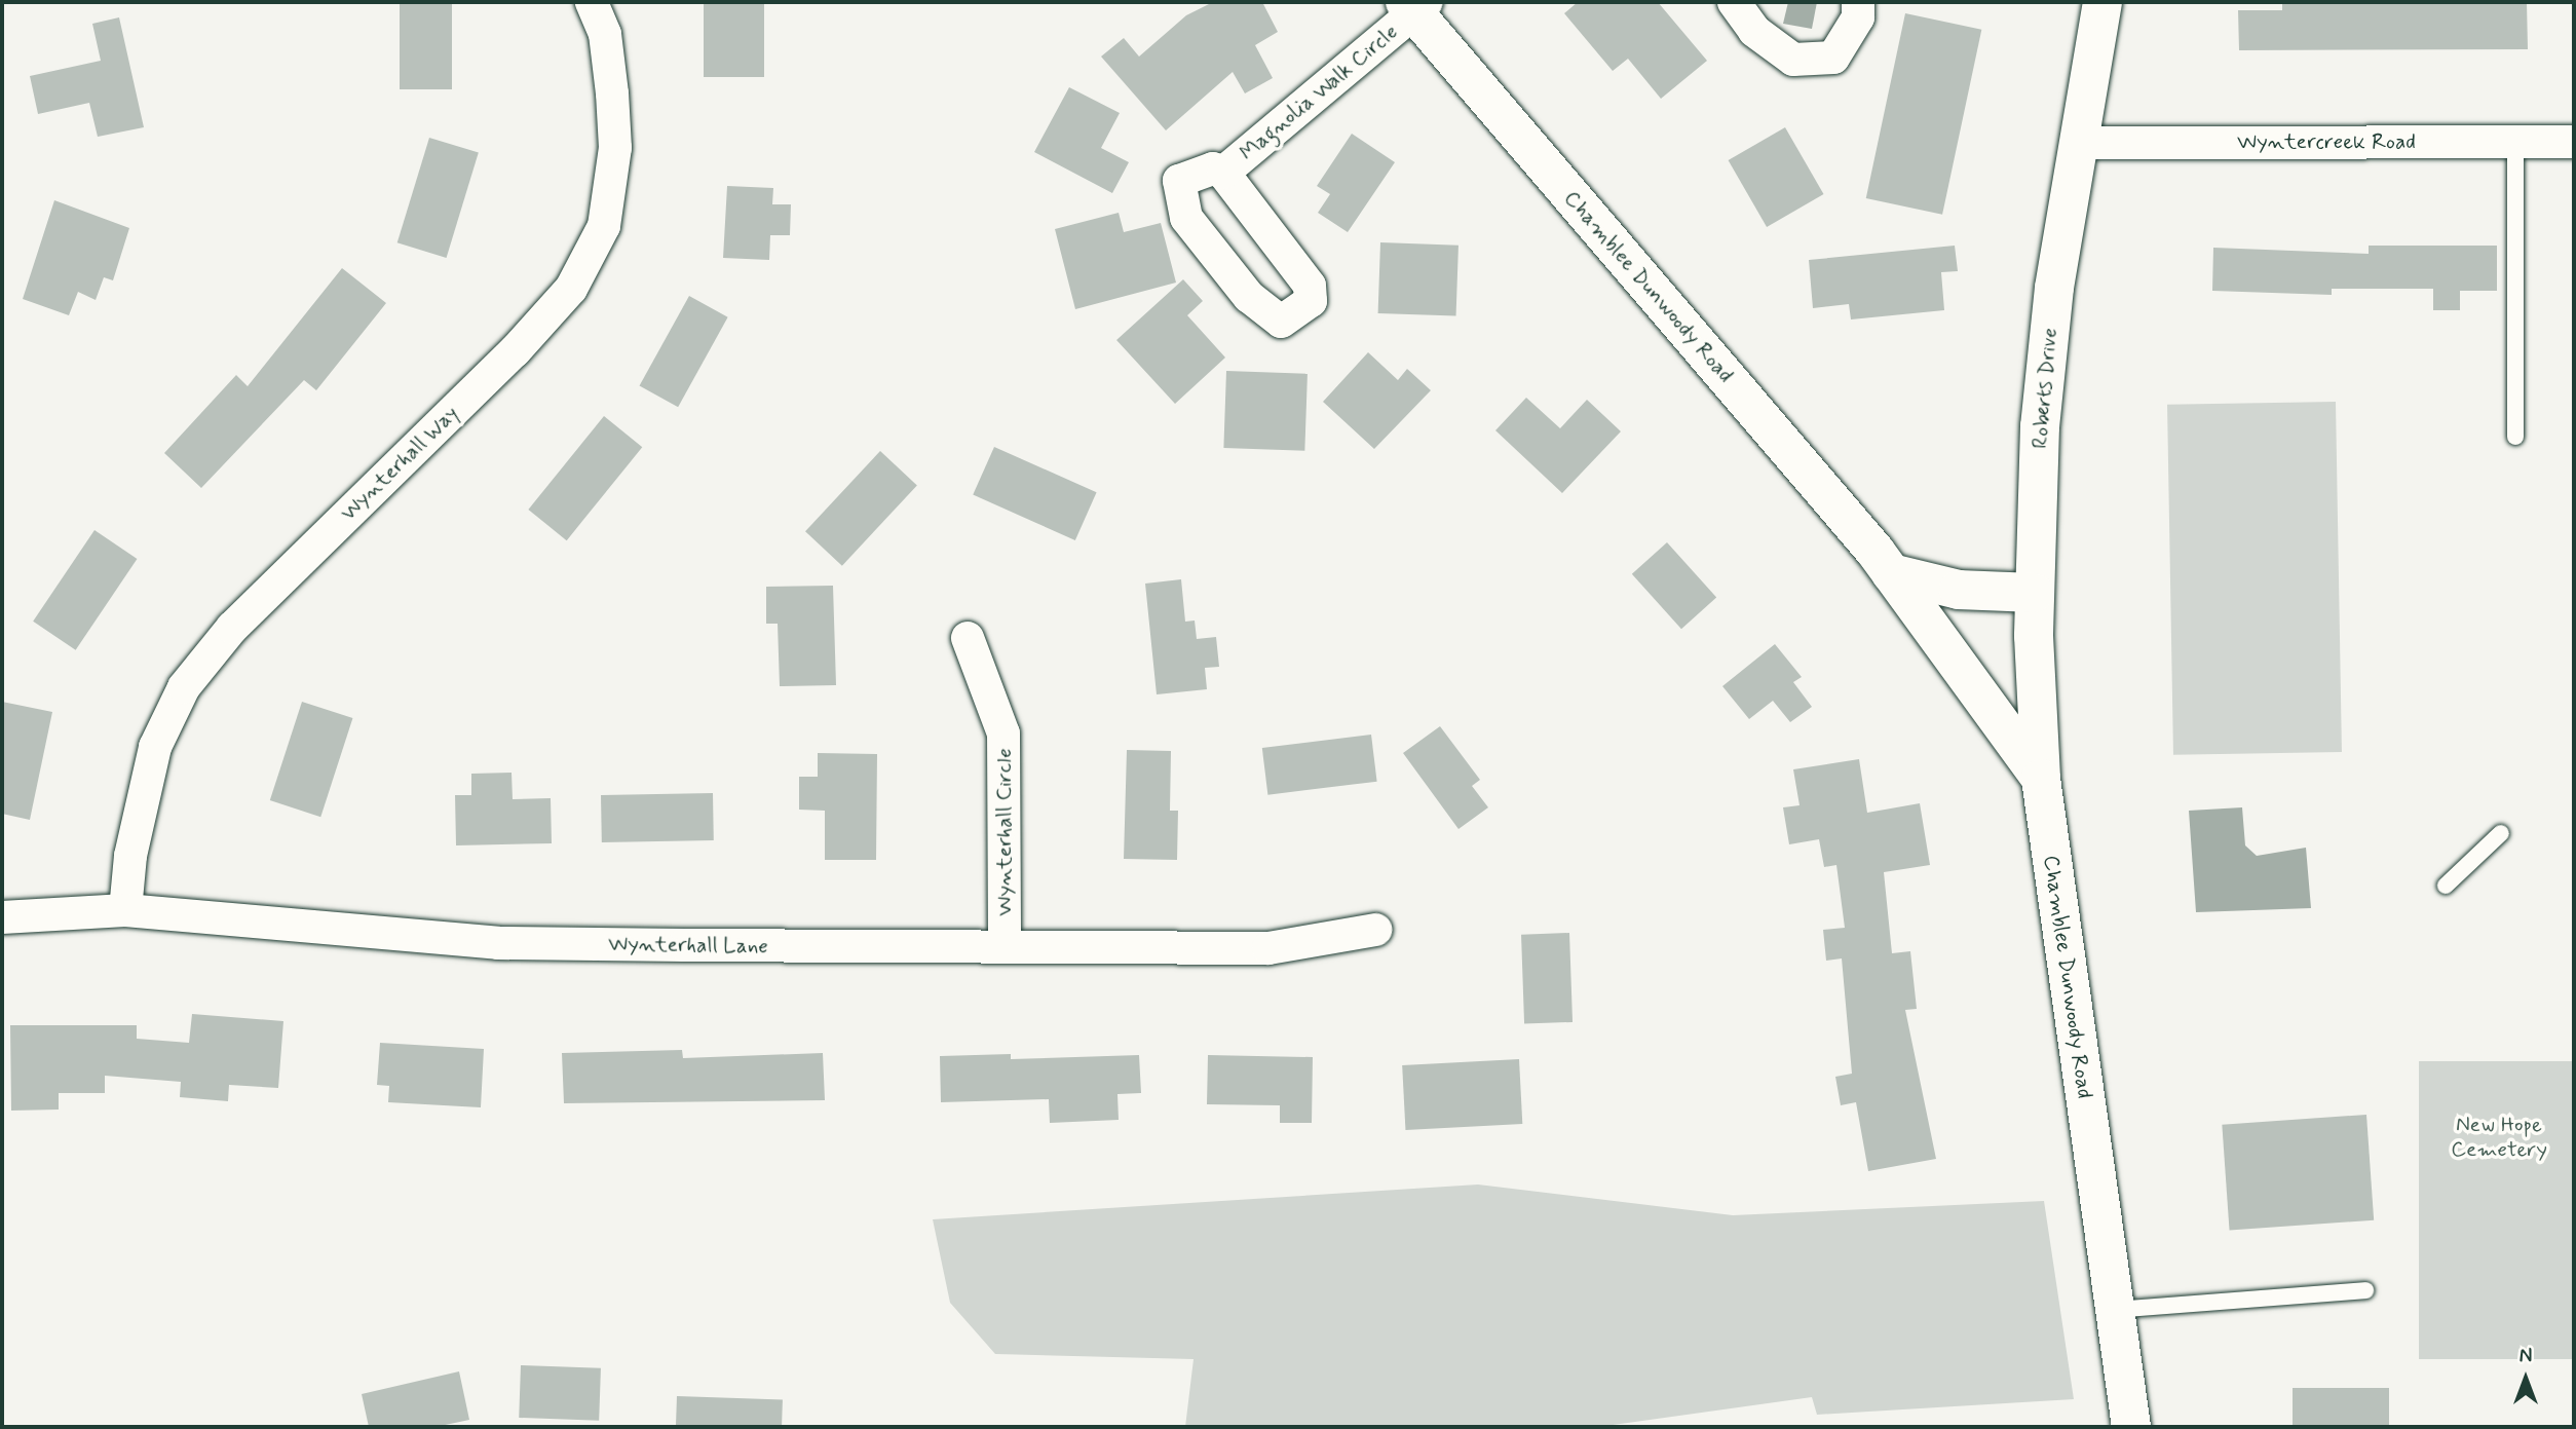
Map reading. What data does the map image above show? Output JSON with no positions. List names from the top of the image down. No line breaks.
{"streets":{"street":["Magnolia Walk Circle","Wyntercreek Road","Chamblee Dunwoody Road","Roberts Drive","Wynterhall Way","Wynterhall Circle","Wynterhall Lane"]},"crossings":[["Magnolia Walk Circle","Chamblee Dunwoody Road"],["Wyntercreek Road","Roberts Drive"],["Chamblee Dunwoody Road","Roberts Drive"],["Wynterhall Way","Wynterhall Lane"],["Wynterhall Circle","Wynterhall Lane"]],"parks":["New Hope Cemetery"],"north":"top"}
